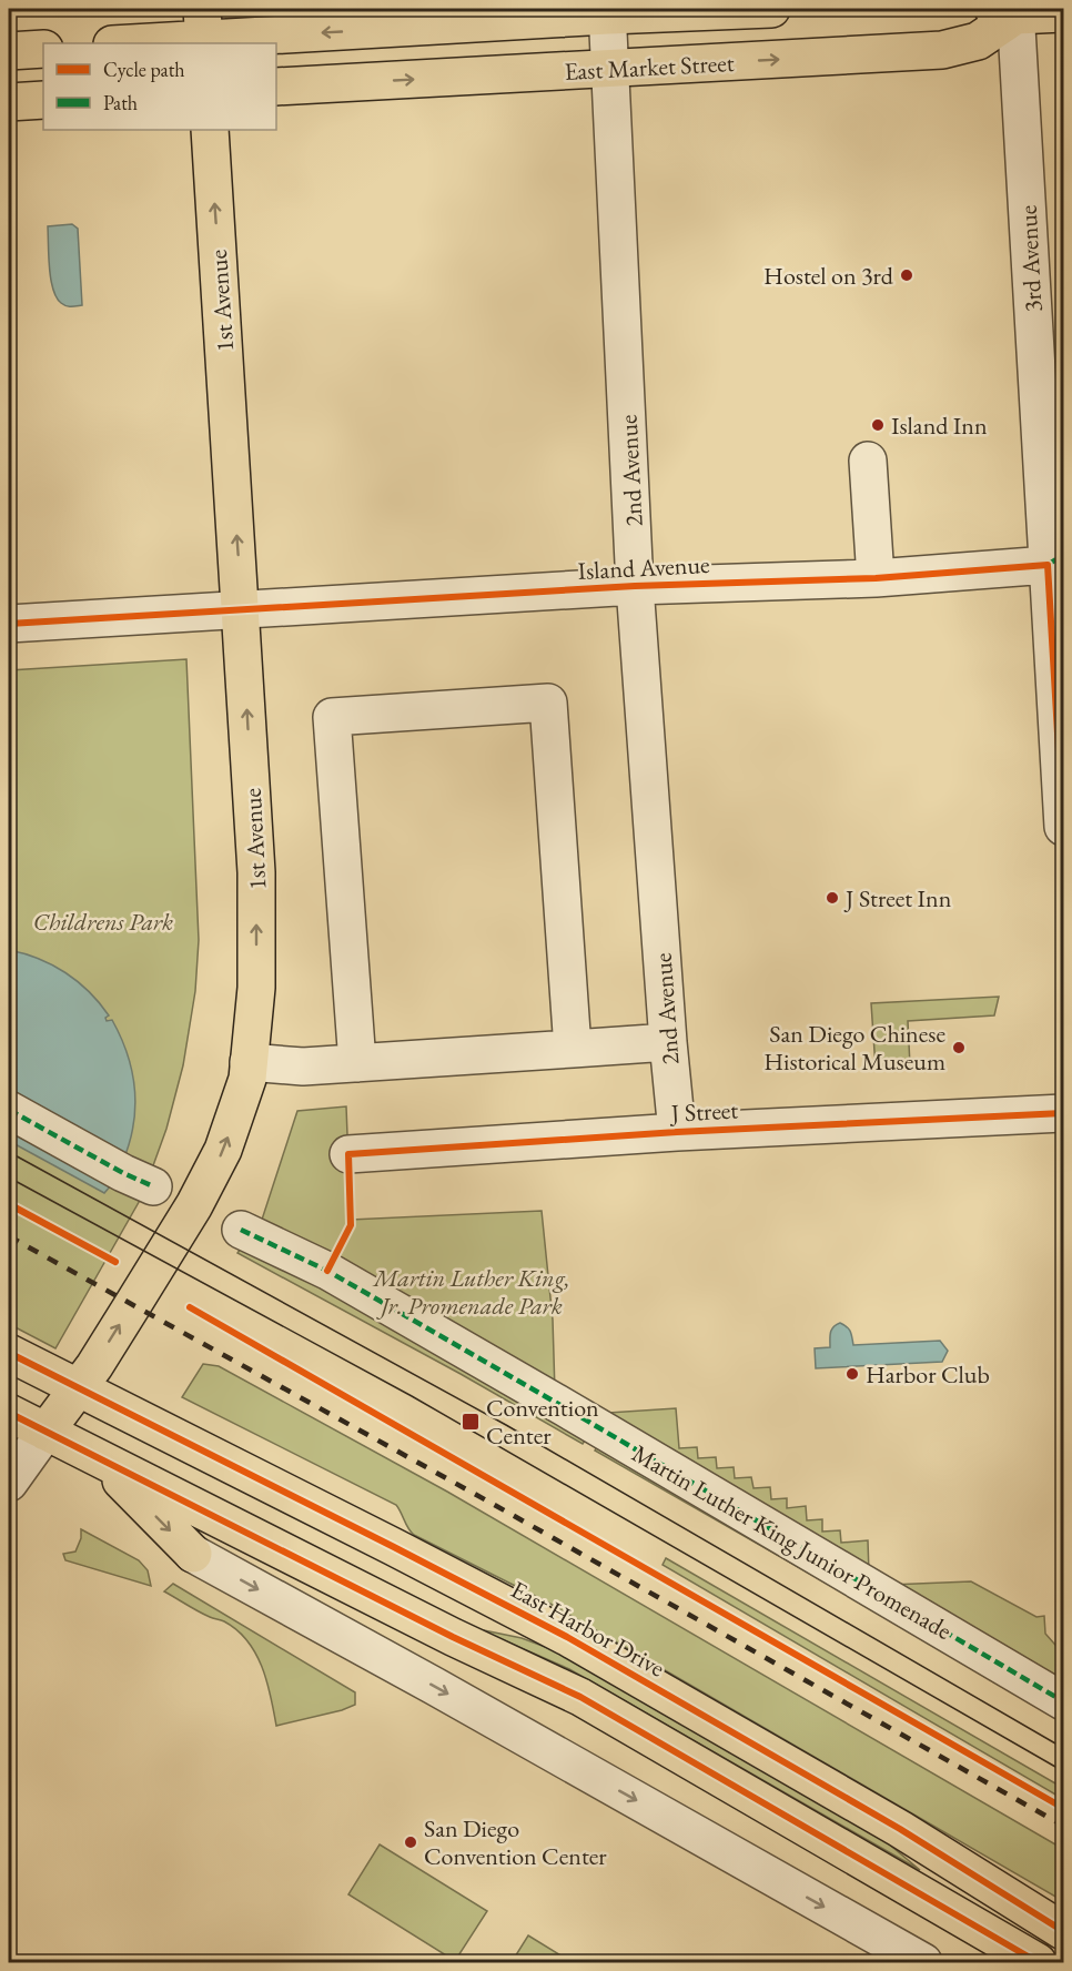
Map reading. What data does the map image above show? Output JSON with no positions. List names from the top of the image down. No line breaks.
{"streets":{"main road":["East Market Street","1st Avenue","East Harbor Drive"],"street":["3rd Avenue","2nd Avenue","Island Avenue","J Street","Martin Luther King Junior Promenade"]},"crossings":[["East Market Street","3rd Avenue"],["East Market Street","2nd Avenue"],["3rd Avenue","Island Avenue"],["1st Avenue","Island Avenue"],["1st Avenue","East Harbor Drive"],["2nd Avenue","Island Avenue"],["2nd Avenue","J Street"]],"one_way":["1st Avenue"],"parks":["Childrens Park","Martin Luther King, Jr. Promenade Park"],"places":{"other":["Hostel on 3rd","Island Inn","J Street Inn","San Diego Chinese Historical Museum","Harbor Club","San Diego Convention Center"],"transit":["Convention Center"]},"legend":["Cycle path","Path"]}
